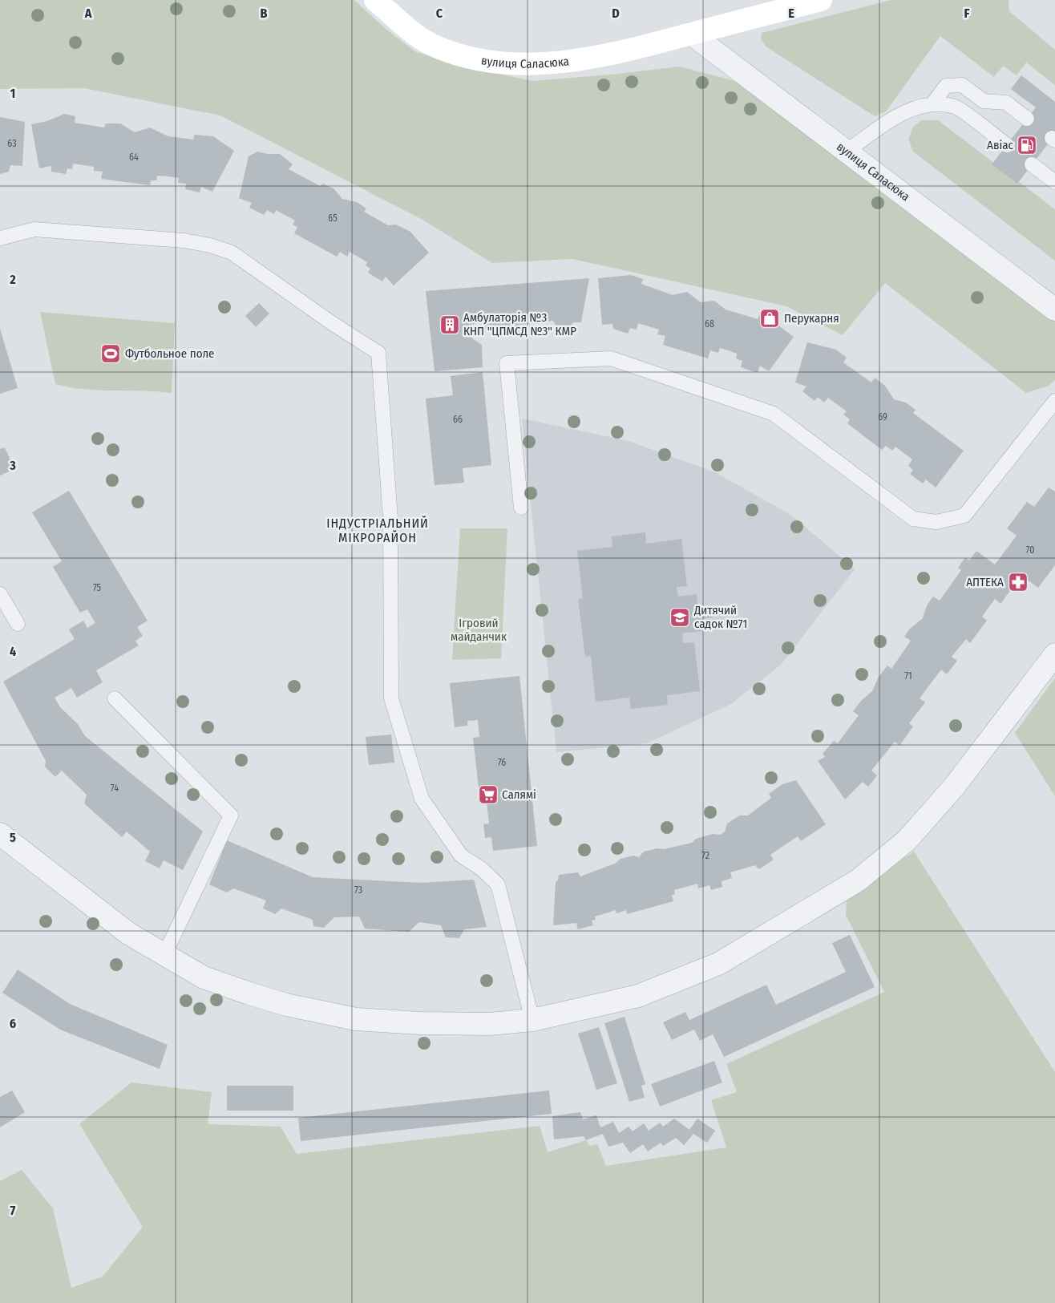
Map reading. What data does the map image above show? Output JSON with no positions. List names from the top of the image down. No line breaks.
{"streets":{"main road":["вулиця Саласюка"]},"districts":["ІНДУСТРІАЛЬНИЙ МІКРОРАЙОН"],"parks":["Ігровий майданчик"],"places":{"fuel station":["Авіас"],"shop":["Перукарня"],"building":["Амбулаторія №3 КНП \"ЦПМСД №3\" КМР"],"sports":["Футбольное поле"],"pharmacy":["АПТЕКА"],"school or university":["Дитячий садок №71"],"supermarket":["Салямі"]},"house_numbers":["63","64","65","68","69","66","70","75","71","76","74","72","73"],"grid":{"columns":["A","B","C","D","E","F"],"rows":["1","2","3","4","5","6","7"]}}
